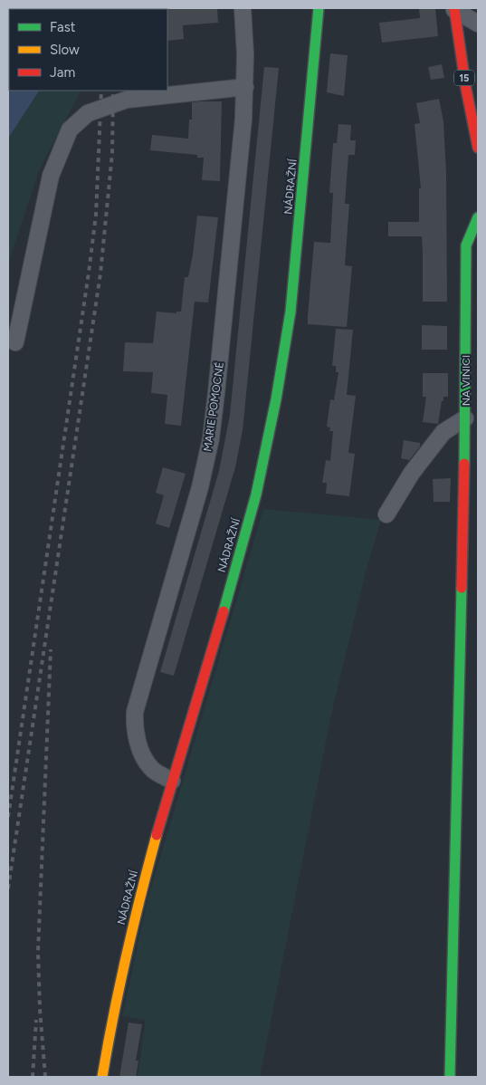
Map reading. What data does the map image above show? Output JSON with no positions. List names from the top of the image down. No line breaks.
{"streets":{"main road":["15","NÁDRAŽNÍ","NA VINICI"],"street":["MARIE POMOCNÉ"]},"crossings":[["NÁDRAŽNÍ","MARIE POMOCNÉ"]],"legend":["Fast","Slow","Jam"]}
